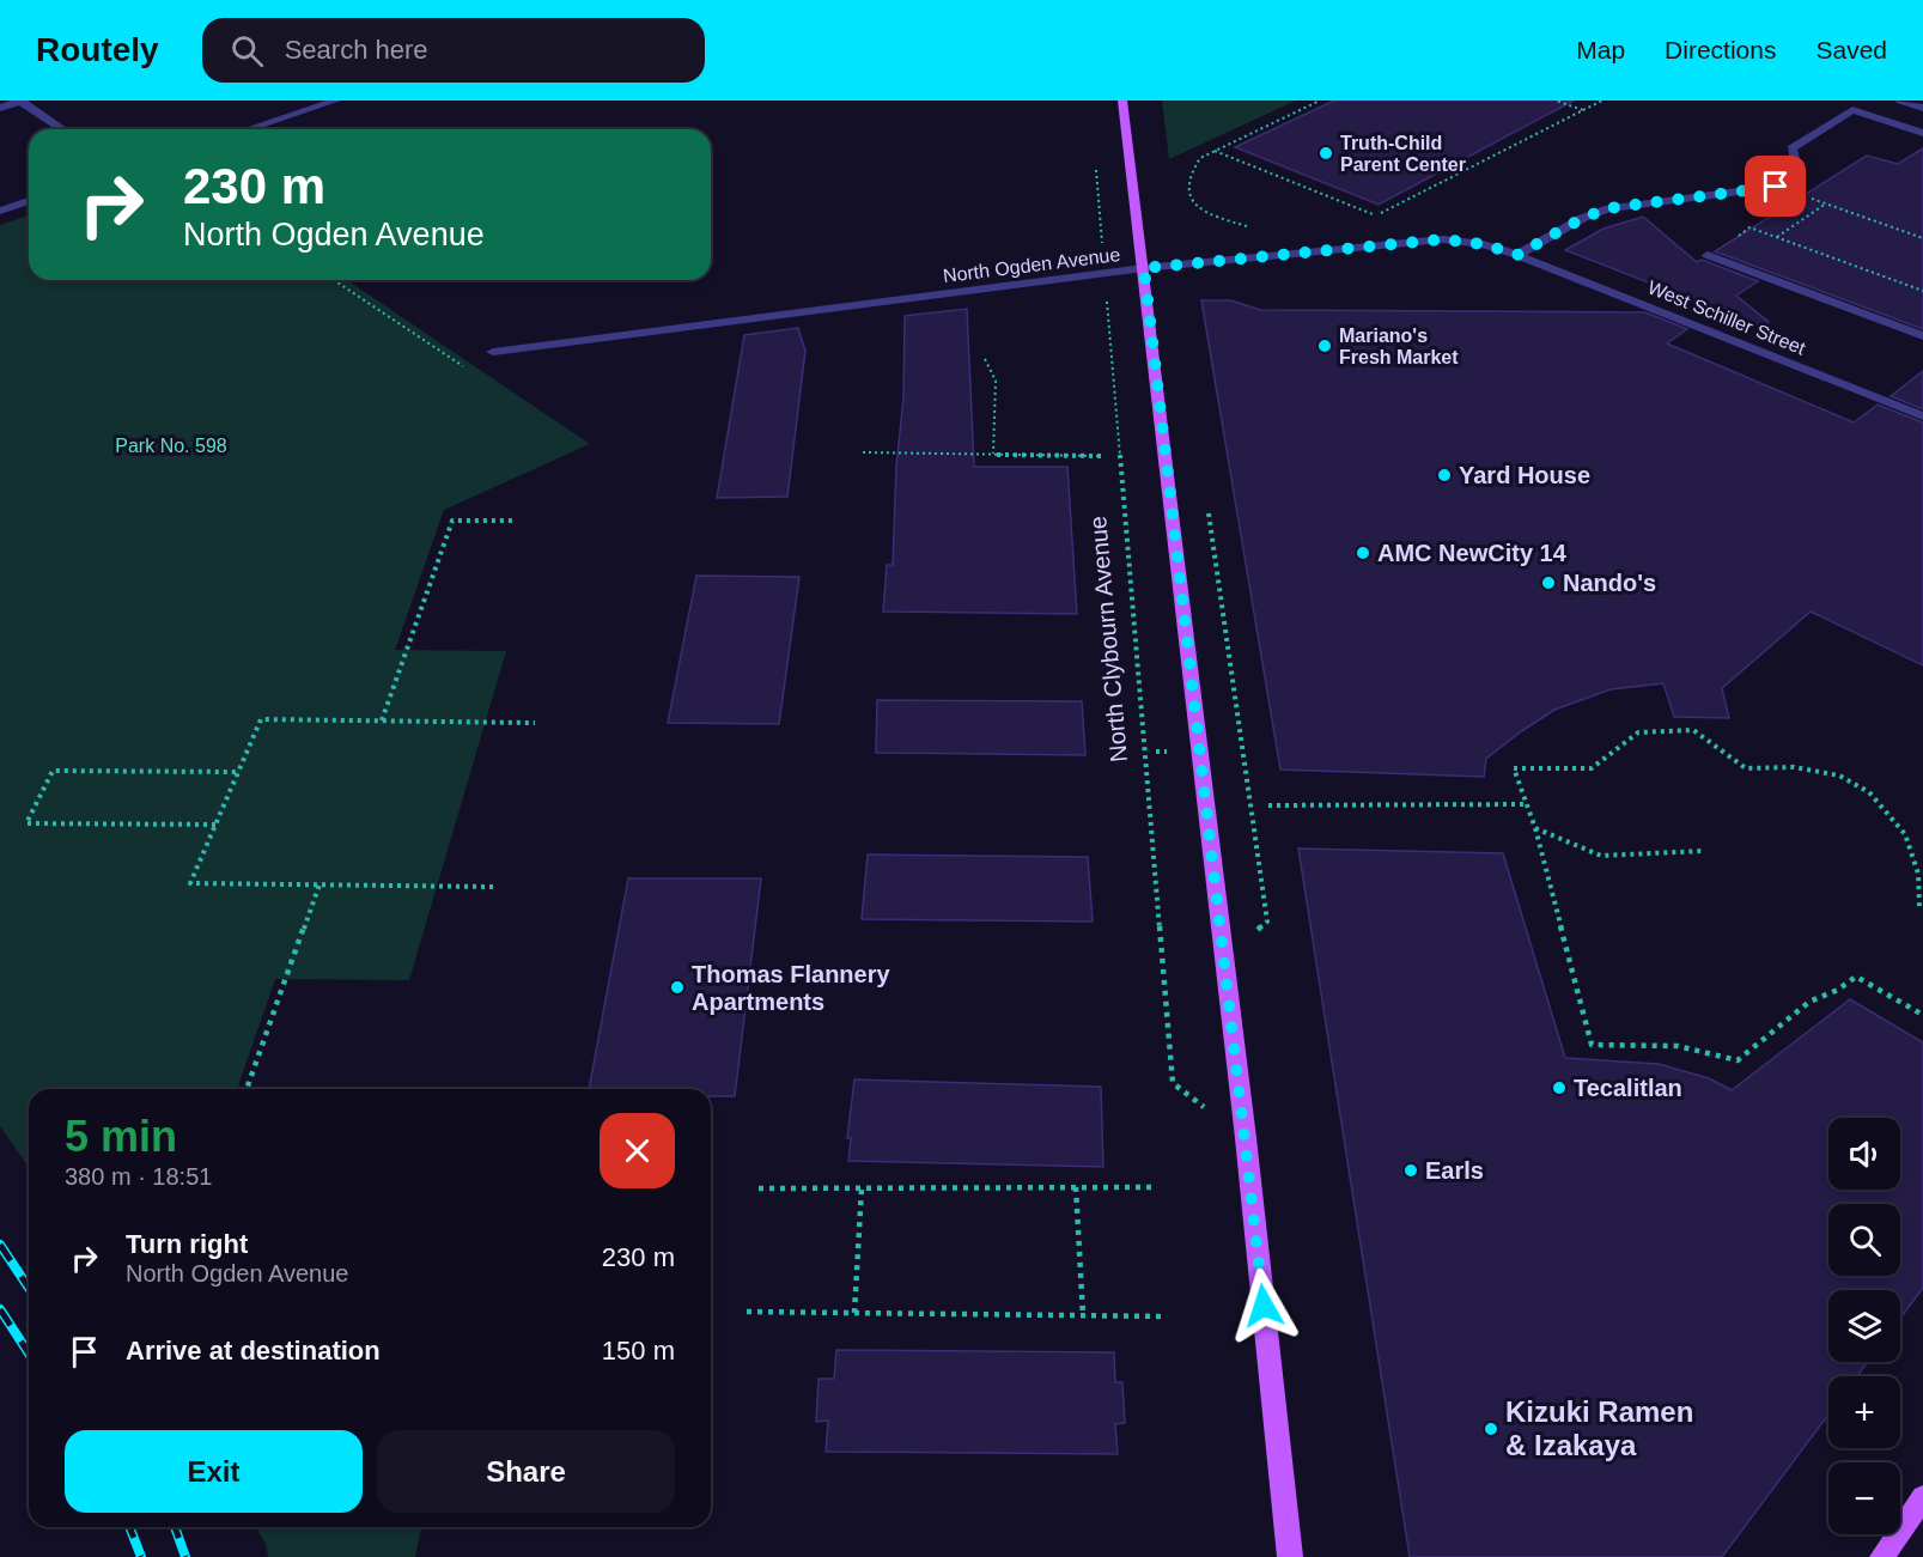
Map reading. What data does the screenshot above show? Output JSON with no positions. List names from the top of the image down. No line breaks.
{"streets":{"street":["North Ogden Avenue","West Schiller Street"],"path":["North Clybourn Avenue"]},"crossings":[["North Ogden Avenue","West Schiller Street"],["North Ogden Avenue","North Clybourn Avenue"]],"parks":["Park No. 598"],"places":["Truth-Child Parent Center","Mariano's Fresh Market","Yard House","AMC NewCity 14","Nando's","Thomas Flannery Apartments","Tecalitlan","Earls","Kizuki Ramen & Izakaya"],"page":{"header":"Routely","search":"Search here","nav":["Map","Directions","Saved"],"turn":["230 m","North Ogden Avenue"],"heading":["5 min","380 m · 18:51"],"map_buttons":["+","−"],"list":[{"name":"Turn right","note":"North Ogden Avenue","value":"230 m"},{"name":"Arrive at destination","value":"150 m"}],"buttons":["Exit","Share"]}}
